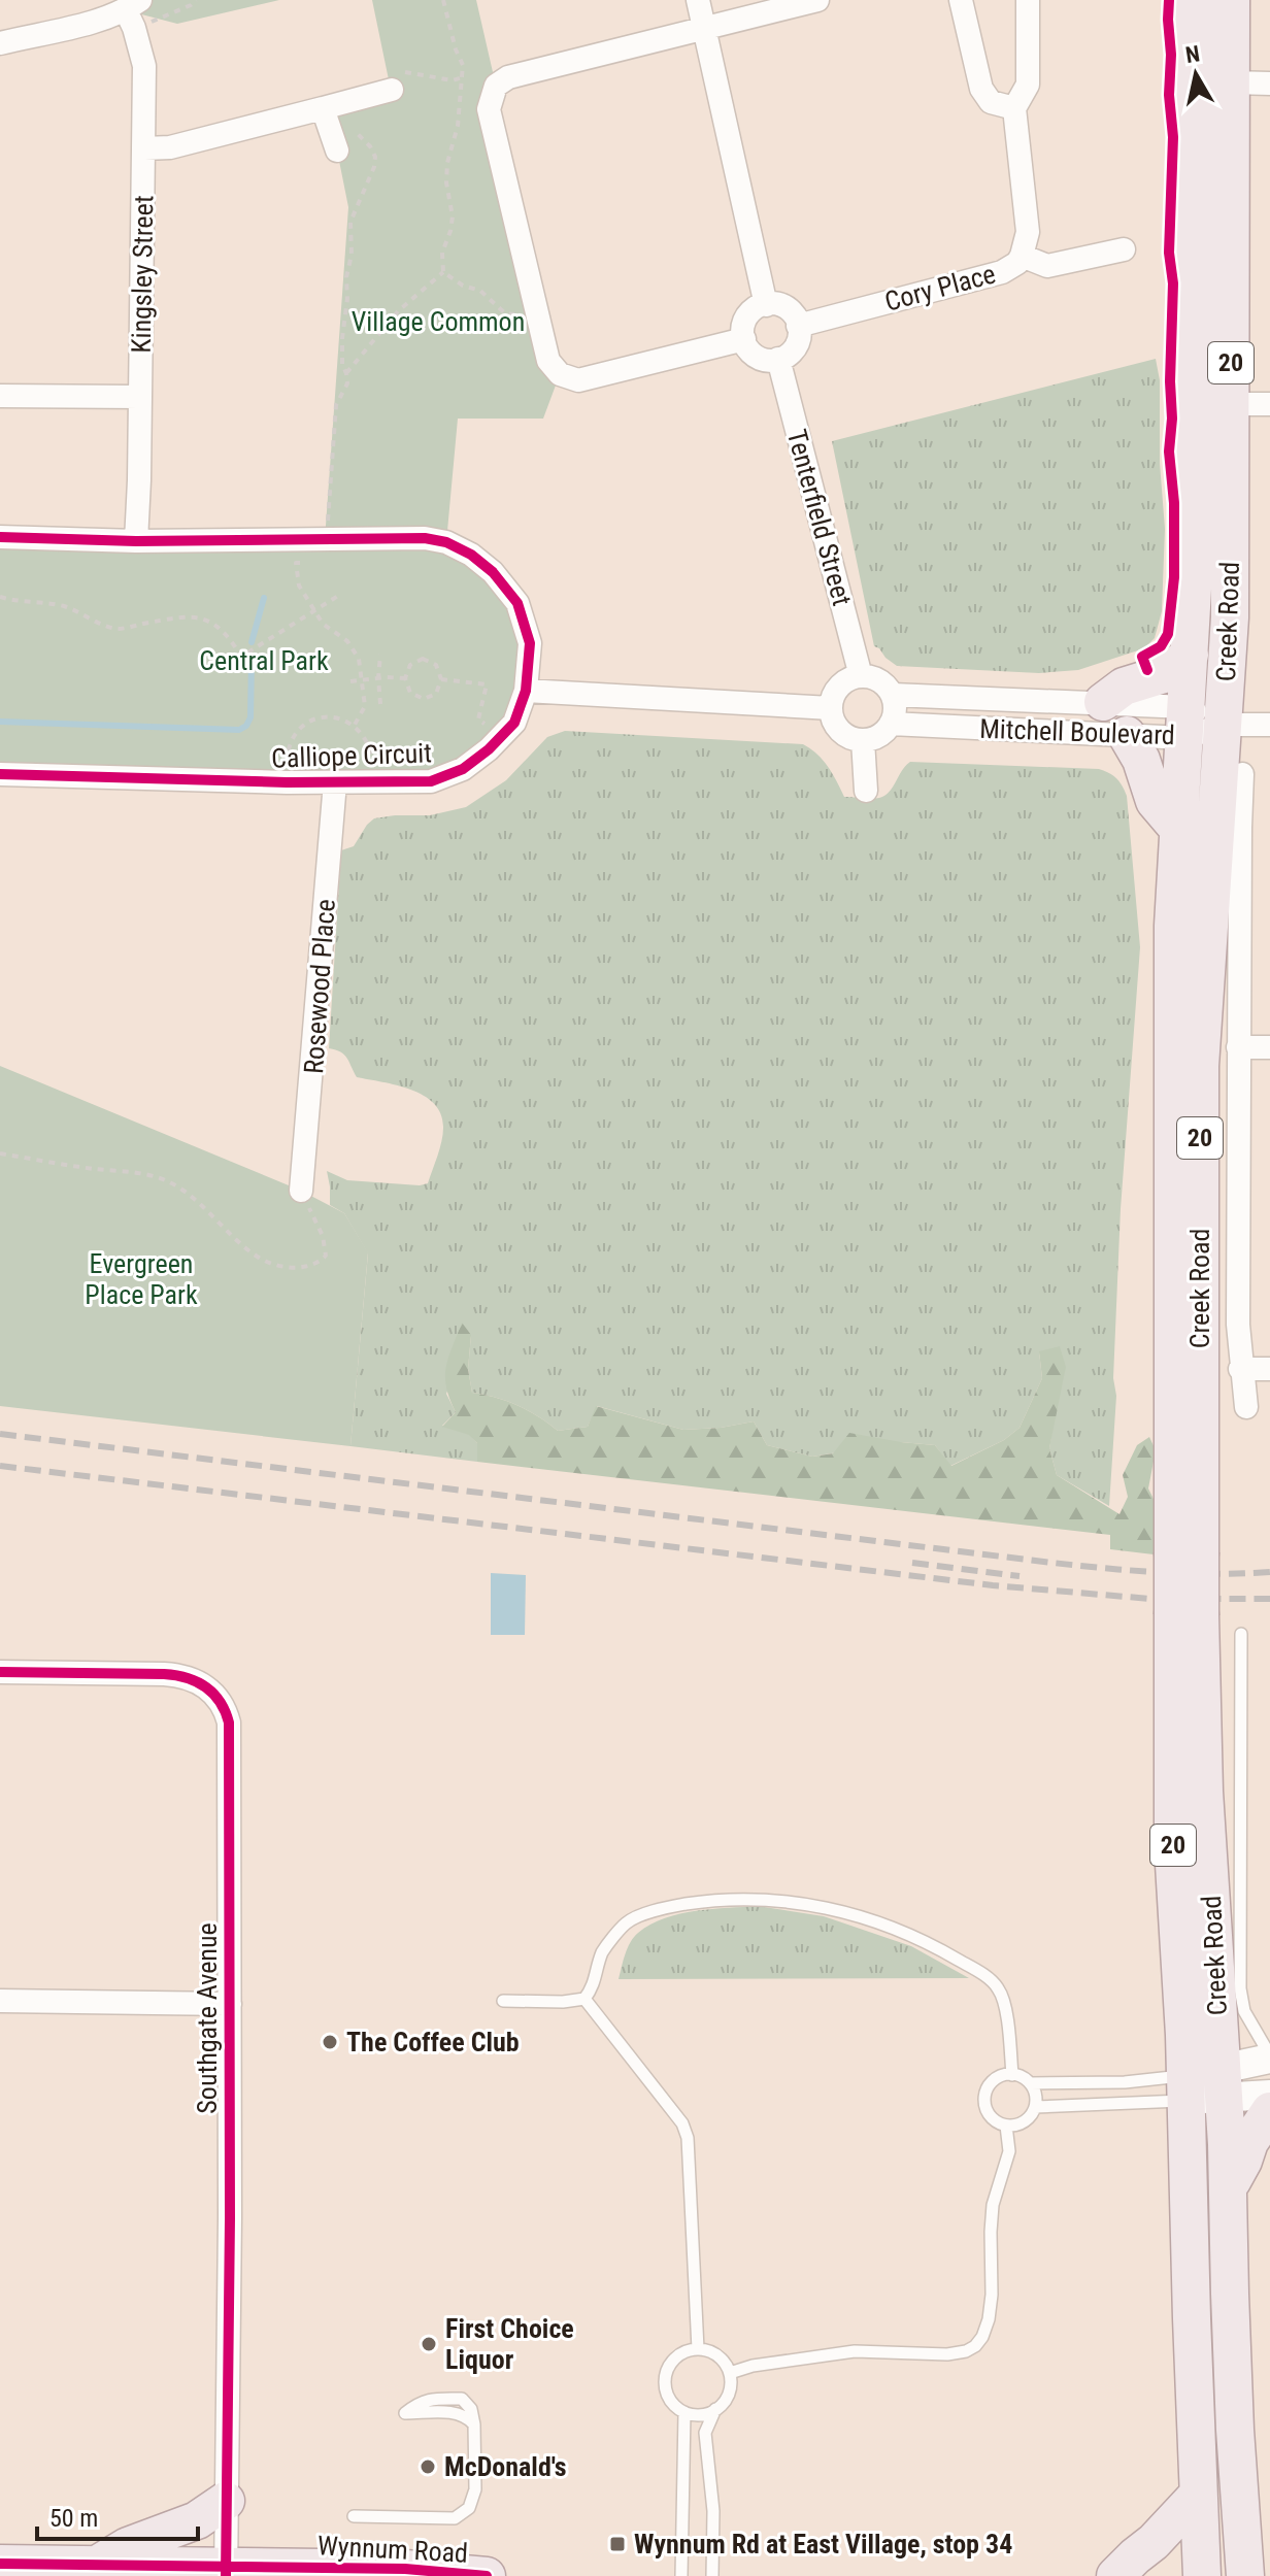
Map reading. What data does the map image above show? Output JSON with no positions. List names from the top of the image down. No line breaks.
{"streets":{"main road":["20","Creek Road","Wynnum Road"],"street":["Kingsley Street","Cory Place","Tenterfield Street","Mitchell Boulevard","Calliope Circuit","Rosewood Place","Southgate Avenue"]},"crossings":[["Kingsley Street","Calliope Circuit"],["Cory Place","Tenterfield Street"],["Tenterfield Street","Mitchell Boulevard"],["Creek Road","Mitchell Boulevard"],["Calliope Circuit","Rosewood Place"],["Southgate Avenue","Wynnum Road"]],"parks":["Village Common","Central Park","Evergreen Place Park"],"places":{"other":["The Coffee Club","First Choice Liquor","McDonald's"],"transit":["Wynnum Rd at East Village, stop 34"]},"scale_bar":"50 m","north":"top"}
